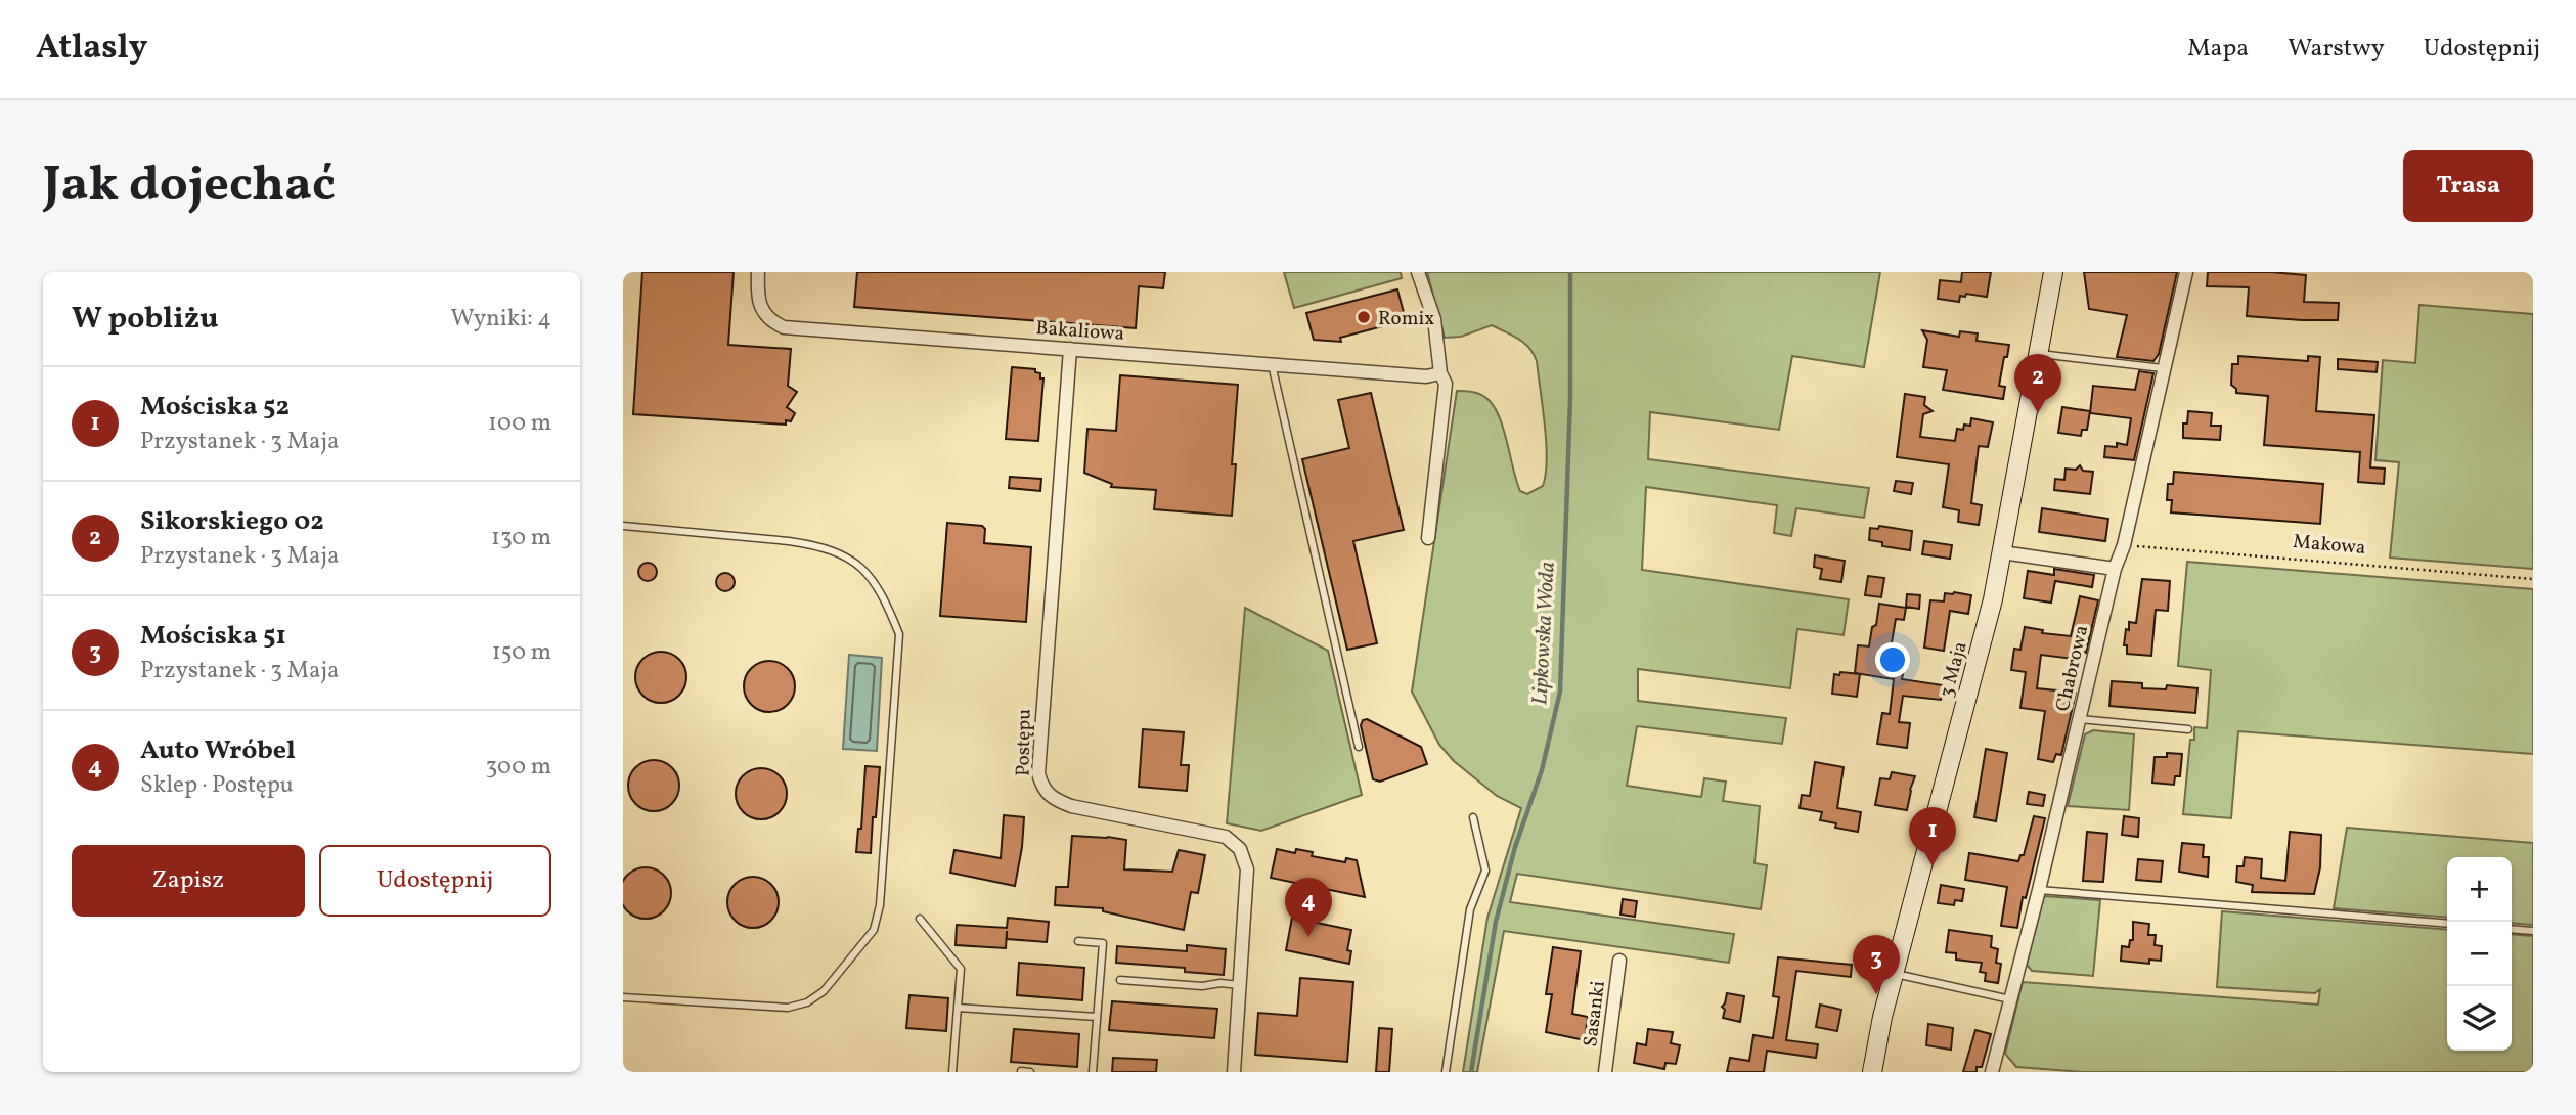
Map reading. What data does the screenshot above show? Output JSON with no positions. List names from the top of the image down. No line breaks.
{"streets":{"main road":["3 Maja"],"street":["Bakaliowa","Chabrowa","Postępu","Sasanki"],"path":["Makowa"]},"crossings":[["Bakaliowa","Postępu"],["Makowa","Chabrowa"]],"water":["Lipkowska Woda"],"places":["Romix"],"page":{"header":"Atlasly","nav":["Mapa","Warstwy","Udostępnij"],"buttons":["Trasa",["Zapisz","Udostępnij"]],"title":"Jak dojechać","heading":["W pobliżu","Wyniki: 4"],"pins":["2","1","4","3"],"list":[{"mark":"1","name":"Mościska 52","note":"Przystanek · 3 Maja","value":"100 m"},{"mark":"2","name":"Sikorskiego 02","note":"Przystanek · 3 Maja","value":"130 m"},{"mark":"3","name":"Mościska 51","note":"Przystanek · 3 Maja","value":"150 m"},{"mark":"4","name":"Auto Wróbel","note":"Sklep · Postępu","value":"300 m"}],"map_buttons":["+","−"]}}
